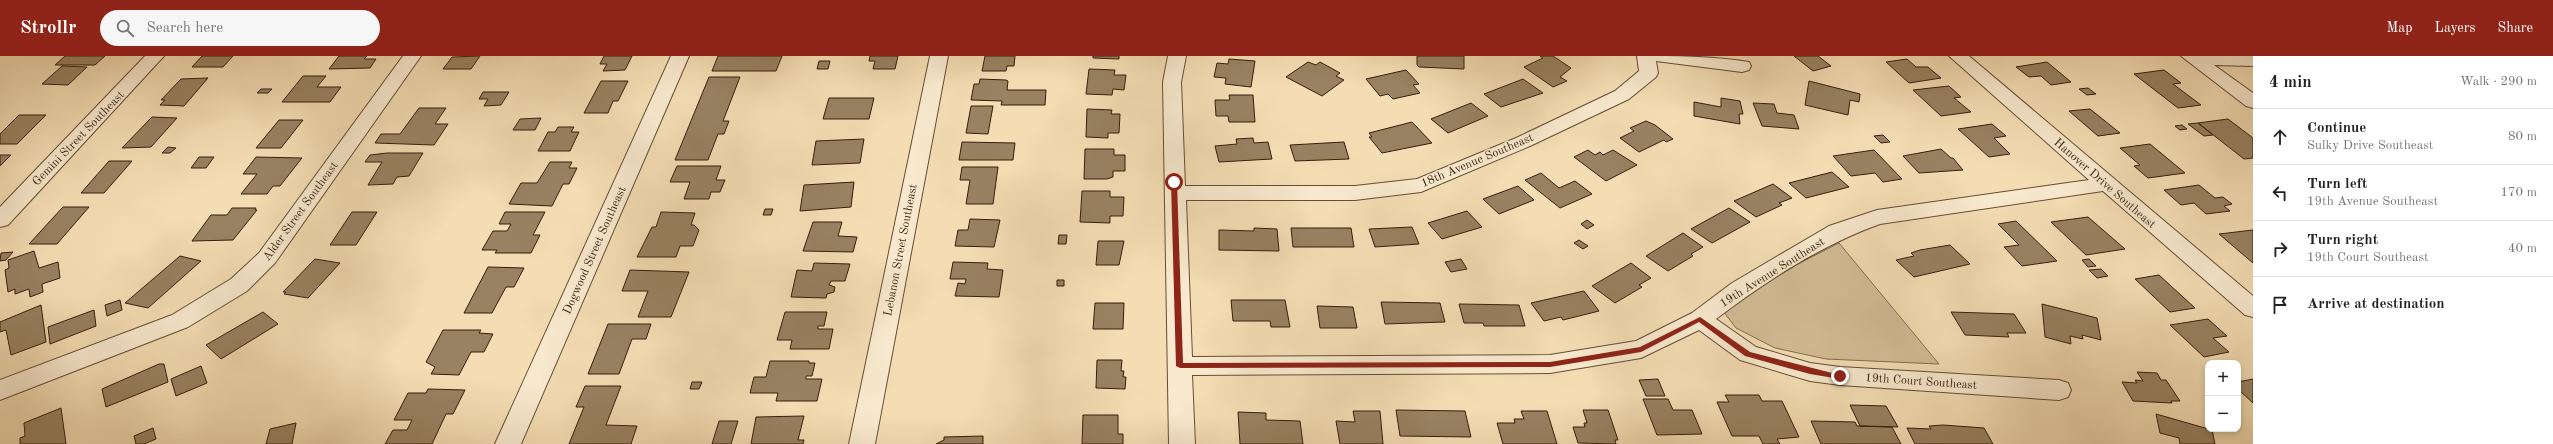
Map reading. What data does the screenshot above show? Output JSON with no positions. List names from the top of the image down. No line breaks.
{"streets":{"street":["Gemini Street Southeast","18th Avenue Southeast","Hanover Drive Southeast","Alder Street Southeast","Dogwood Street Southeast","Lebanon Street Southeast","19th Avenue Southeast","19th Court Southeast"]},"crossings":[["Hanover Drive Southeast","19th Avenue Southeast"],["19th Avenue Southeast","19th Court Southeast"]],"page":{"header":"Strollr","search":"Search here","nav":["Map","Layers","Share"],"heading":["4 min","Walk · 290 m"],"list":[["Continue","Sulky Drive Southeast","80 m"],["Turn left","19th Avenue Southeast","170 m"],["Turn right","19th Court Southeast","40 m"],"Arrive at destination"],"map_buttons":["+","−"]}}
